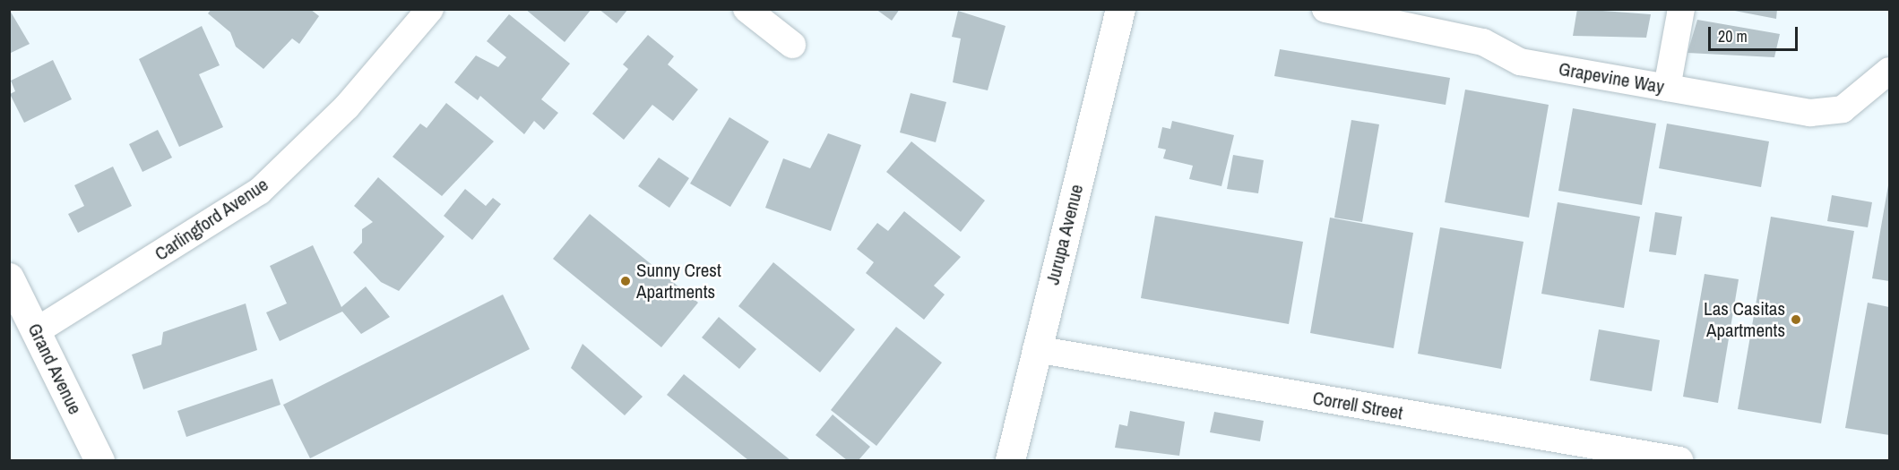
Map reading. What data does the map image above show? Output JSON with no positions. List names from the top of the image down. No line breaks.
{"streets":{"main road":["Jurupa Avenue","Grand Avenue"],"street":["Grapevine Way","Carlingford Avenue","Correll Street"]},"crossings":[["Carlingford Avenue","Grand Avenue"],["Jurupa Avenue","Correll Street"]],"places":["Sunny Crest Apartments","Las Casitas Apartments"],"scale_bar":"20 m"}
